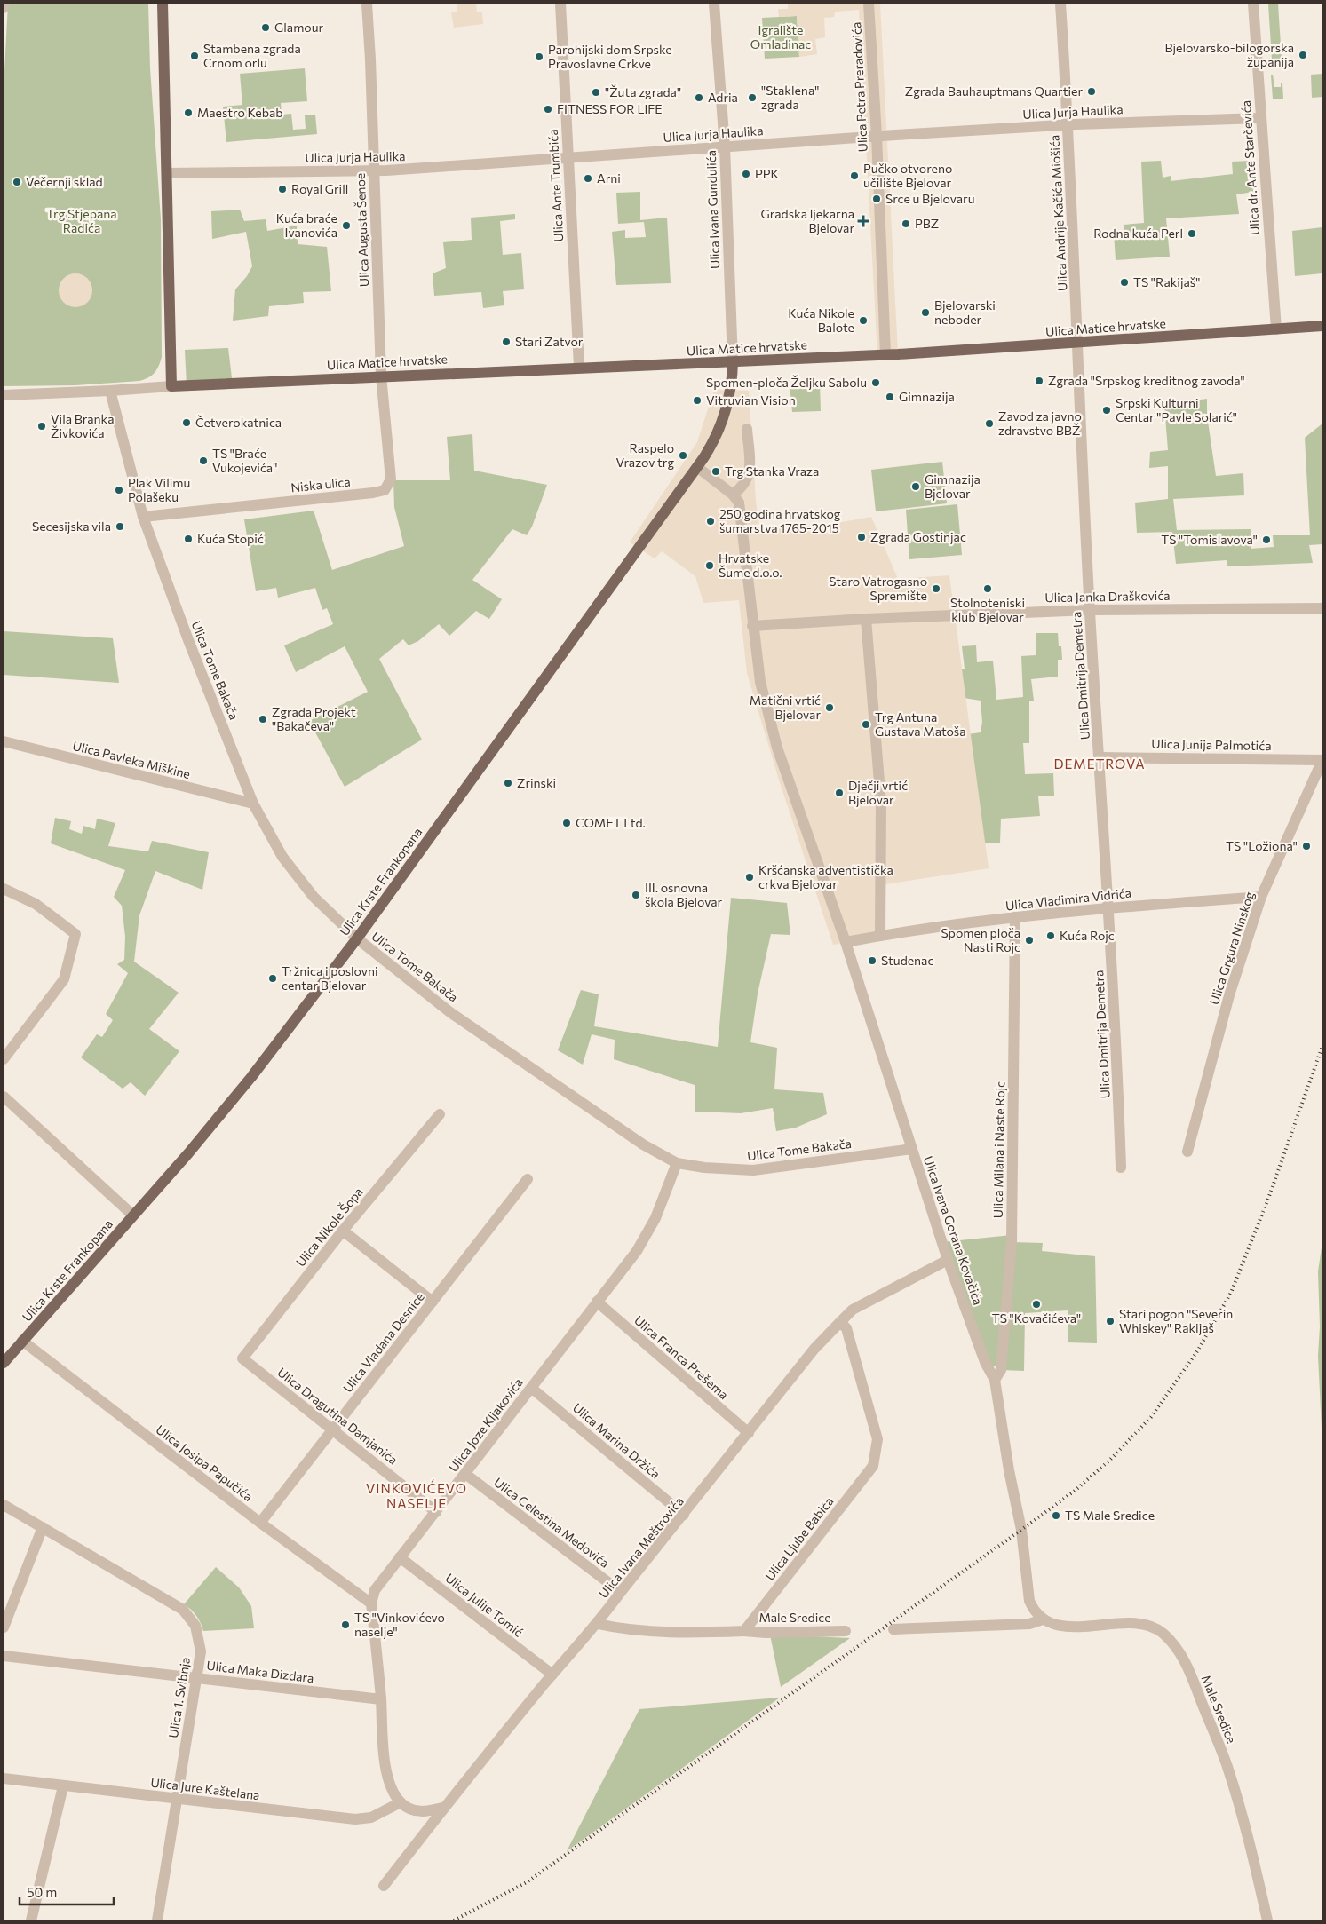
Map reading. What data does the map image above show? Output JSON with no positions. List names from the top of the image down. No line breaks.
{"streets":{"main road":["Ulica Matice hrvatske","Ulica Krste Frankopana"],"street":["Ulica Petra Preradovića","Ulica Jurja Haulika","Ulica dr. Ante Starčevića","Ulica Ante Trumbića","Ulica Ivana Gundulića","Ulica Andrije Kačića Miošića","Ulica Augusta Šenoe","Niska ulica","Ulica Janka Draškovića","Ulica Tome Bakača","Ulica Dmitrija Demetra","Ulica Junija Palmotića","Ulica Pavleka Miškine","Ulica Vladimira Vidrića","Ulica Grgura Ninskog","Ulica Milana i Naste Rojc","Ulica Nikole Šopa","Ulica Ivana Gorana Kovačića","Ulica Vladana Desnice","Ulica Franca Prešema","Ulica Dragutina Damjanića","Ulica Joze Kljakovića","Ulica Marina Držića","Ulica Josipa Papučića","Ulica Celestina Medovića","Ulica Ljube Babića","Ulica Ivana Meštrovića","Ulica Julije Tomić","Male Sredice","Ulica Maka Dizdara","Ulica 1. Svibnja","Ulica Jure Kaštelana"]},"crossings":[["Ulica Petra Preradovića","Ulica Jurja Haulika"],["Ulica Petra Preradovića","Ulica Matice hrvatske"],["Ulica Jurja Haulika","Ulica dr. Ante Starčevića"],["Ulica Jurja Haulika","Ulica Ante Trumbića"],["Ulica Jurja Haulika","Ulica Ivana Gundulića"],["Ulica Jurja Haulika","Ulica Andrije Kačića Miošića"],["Ulica Jurja Haulika","Ulica Augusta Šenoe"],["Ulica dr. Ante Starčevića","Ulica Matice hrvatske"],["Ulica Ante Trumbića","Ulica Matice hrvatske"],["Ulica Ivana Gundulića","Ulica Matice hrvatske"],["Ulica Andrije Kačića Miošića","Ulica Matice hrvatske"],["Ulica Andrije Kačića Miošića","Ulica Dmitrija Demetra"],["Ulica Augusta Šenoe","Ulica Matice hrvatske"],["Ulica Augusta Šenoe","Niska ulica"],["Ulica Matice hrvatske","Niska ulica"],["Ulica Matice hrvatske","Ulica Dmitrija Demetra"],["Niska ulica","Ulica Tome Bakača"],["Ulica Janka Draškovića","Ulica Dmitrija Demetra"],["Ulica Tome Bakača","Ulica Pavleka Miškine"],["Ulica Tome Bakača","Ulica Krste Frankopana"],["Ulica Tome Bakača","Ulica Ivana Gorana Kovačića"],["Ulica Tome Bakača","Ulica Joze Kljakovića"],["Ulica Dmitrija Demetra","Ulica Junija Palmotića"],["Ulica Dmitrija Demetra","Ulica Vladimira Vidrića"],["Ulica Junija Palmotića","Ulica Grgura Ninskog"],["Ulica Krste Frankopana","Ulica Josipa Papučića"],["Ulica Vladimira Vidrića","Ulica Grgura Ninskog"],["Ulica Vladimira Vidrića","Ulica Milana i Naste Rojc"],["Ulica Milana i Naste Rojc","Ulica Ivana Gorana Kovačića"],["Ulica Nikole Šopa","Ulica Dragutina Damjanića"],["Ulica Ivana Gorana Kovačića","Ulica Ivana Meštrovića"],["Ulica Ivana Gorana Kovačića","Male Sredice"],["Ulica Vladana Desnice","Ulica Dragutina Damjanića"],["Ulica Vladana Desnice","Ulica Josipa Papučića"],["Ulica Franca Prešema","Ulica Joze Kljakovića"],["Ulica Franca Prešema","Ulica Ivana Meštrovića"],["Ulica Dragutina Damjanića","Ulica Joze Kljakovića"],["Ulica Joze Kljakovića","Ulica Marina Držića"],["Ulica Joze Kljakovića","Ulica Josipa Papučića"],["Ulica Joze Kljakovića","Ulica Celestina Medovića"],["Ulica Joze Kljakovića","Ulica Julije Tomić"],["Ulica Joze Kljakovića","Ulica Maka Dizdara"],["Ulica Joze Kljakovića","Ulica Jure Kaštelana"],["Ulica Marina Držića","Ulica Ivana Meštrovića"],["Ulica Celestina Medovića","Ulica Ivana Meštrovića"],["Ulica Ljube Babića","Ulica Ivana Meštrovića"],["Ulica Ljube Babića","Male Sredice"],["Ulica Ivana Meštrovića","Ulica Julije Tomić"],["Ulica Maka Dizdara","Ulica 1. Svibnja"],["Ulica 1. Svibnja","Ulica Jure Kaštelana"]],"districts":["DEMETROVA","VINKOVIĆEVO NASELJE"],"parks":["Igralište Omladinac","Trg Stjepana Radića"],"places":{"other":["Glamour","Bjelovarsko-bilogorska županija","Stambena zgrada Crnom orlu","Parohijski dom Srpske Pravoslavne Crkve","Zgrada Bauhauptmans Quartier","\"Žuta zgrada\"","Adria","\"Staklena\" zgrada","FITNESS FOR LIFE","Maestro Kebab","PPK","Pučko otvoreno učilište Bjelovar","Arni","Večernji sklad","Royal Grill","Srce u Bjelovaru","PBZ","Kuća braće Ivanovića","Rodna kuća Perl","TS \"Rakijaš\"","Bjelovarski neboder","Kuća Nikole Balote","Stari Zatvor","Zgrada \"Srpskog kreditnog zavoda\"","Spomen-ploča Željku Sabolu","Gimnazija","Vitruvian Vision","Srpski Kulturni Centar \"Pavle Solarić\"","Četverokatnica","Zavod za javno zdravstvo BBŽ","Vila Branka Živkovića","Raspelo Vrazov trg","TS \"Braće Vukojevića\"","Trg Stanka Vraza","Gimnazija Bjelovar","Plak Vilimu Polašeku","250 godina hrvatskog šumarstva 1765-2015","Secesijska vila","Zgrada Gostinjac","Kuća Stopić","TS \"Tomislavova\"","Hrvatske Šume d.o.o.","Staro Vatrogasno Spremište","Stolnoteniski klub Bjelovar","Matični vrtić Bjelovar","Zgrada Projekt \"Bakačeva\"","Trg Antuna Gustava Matoša","Zrinski","Dječji vrtić Bjelovar","COMET Ltd.","TS \"Ložiona\"","Kršćanska adventistička crkva Bjelovar","III. osnovna škola Bjelovar","Kuća Rojc","Spomen ploča Nasti Rojc","Studenac","Tržnica i poslovni centar Bjelovar","TS \"Kovačićeva\"","Stari pogon \"Severin Whiskey\" Rakijaš","TS Male Sredice","TS \"Vinkovićevo naselje\""],"health":["Gradska ljekarna Bjelovar"]},"scale_bar":"50 m"}
